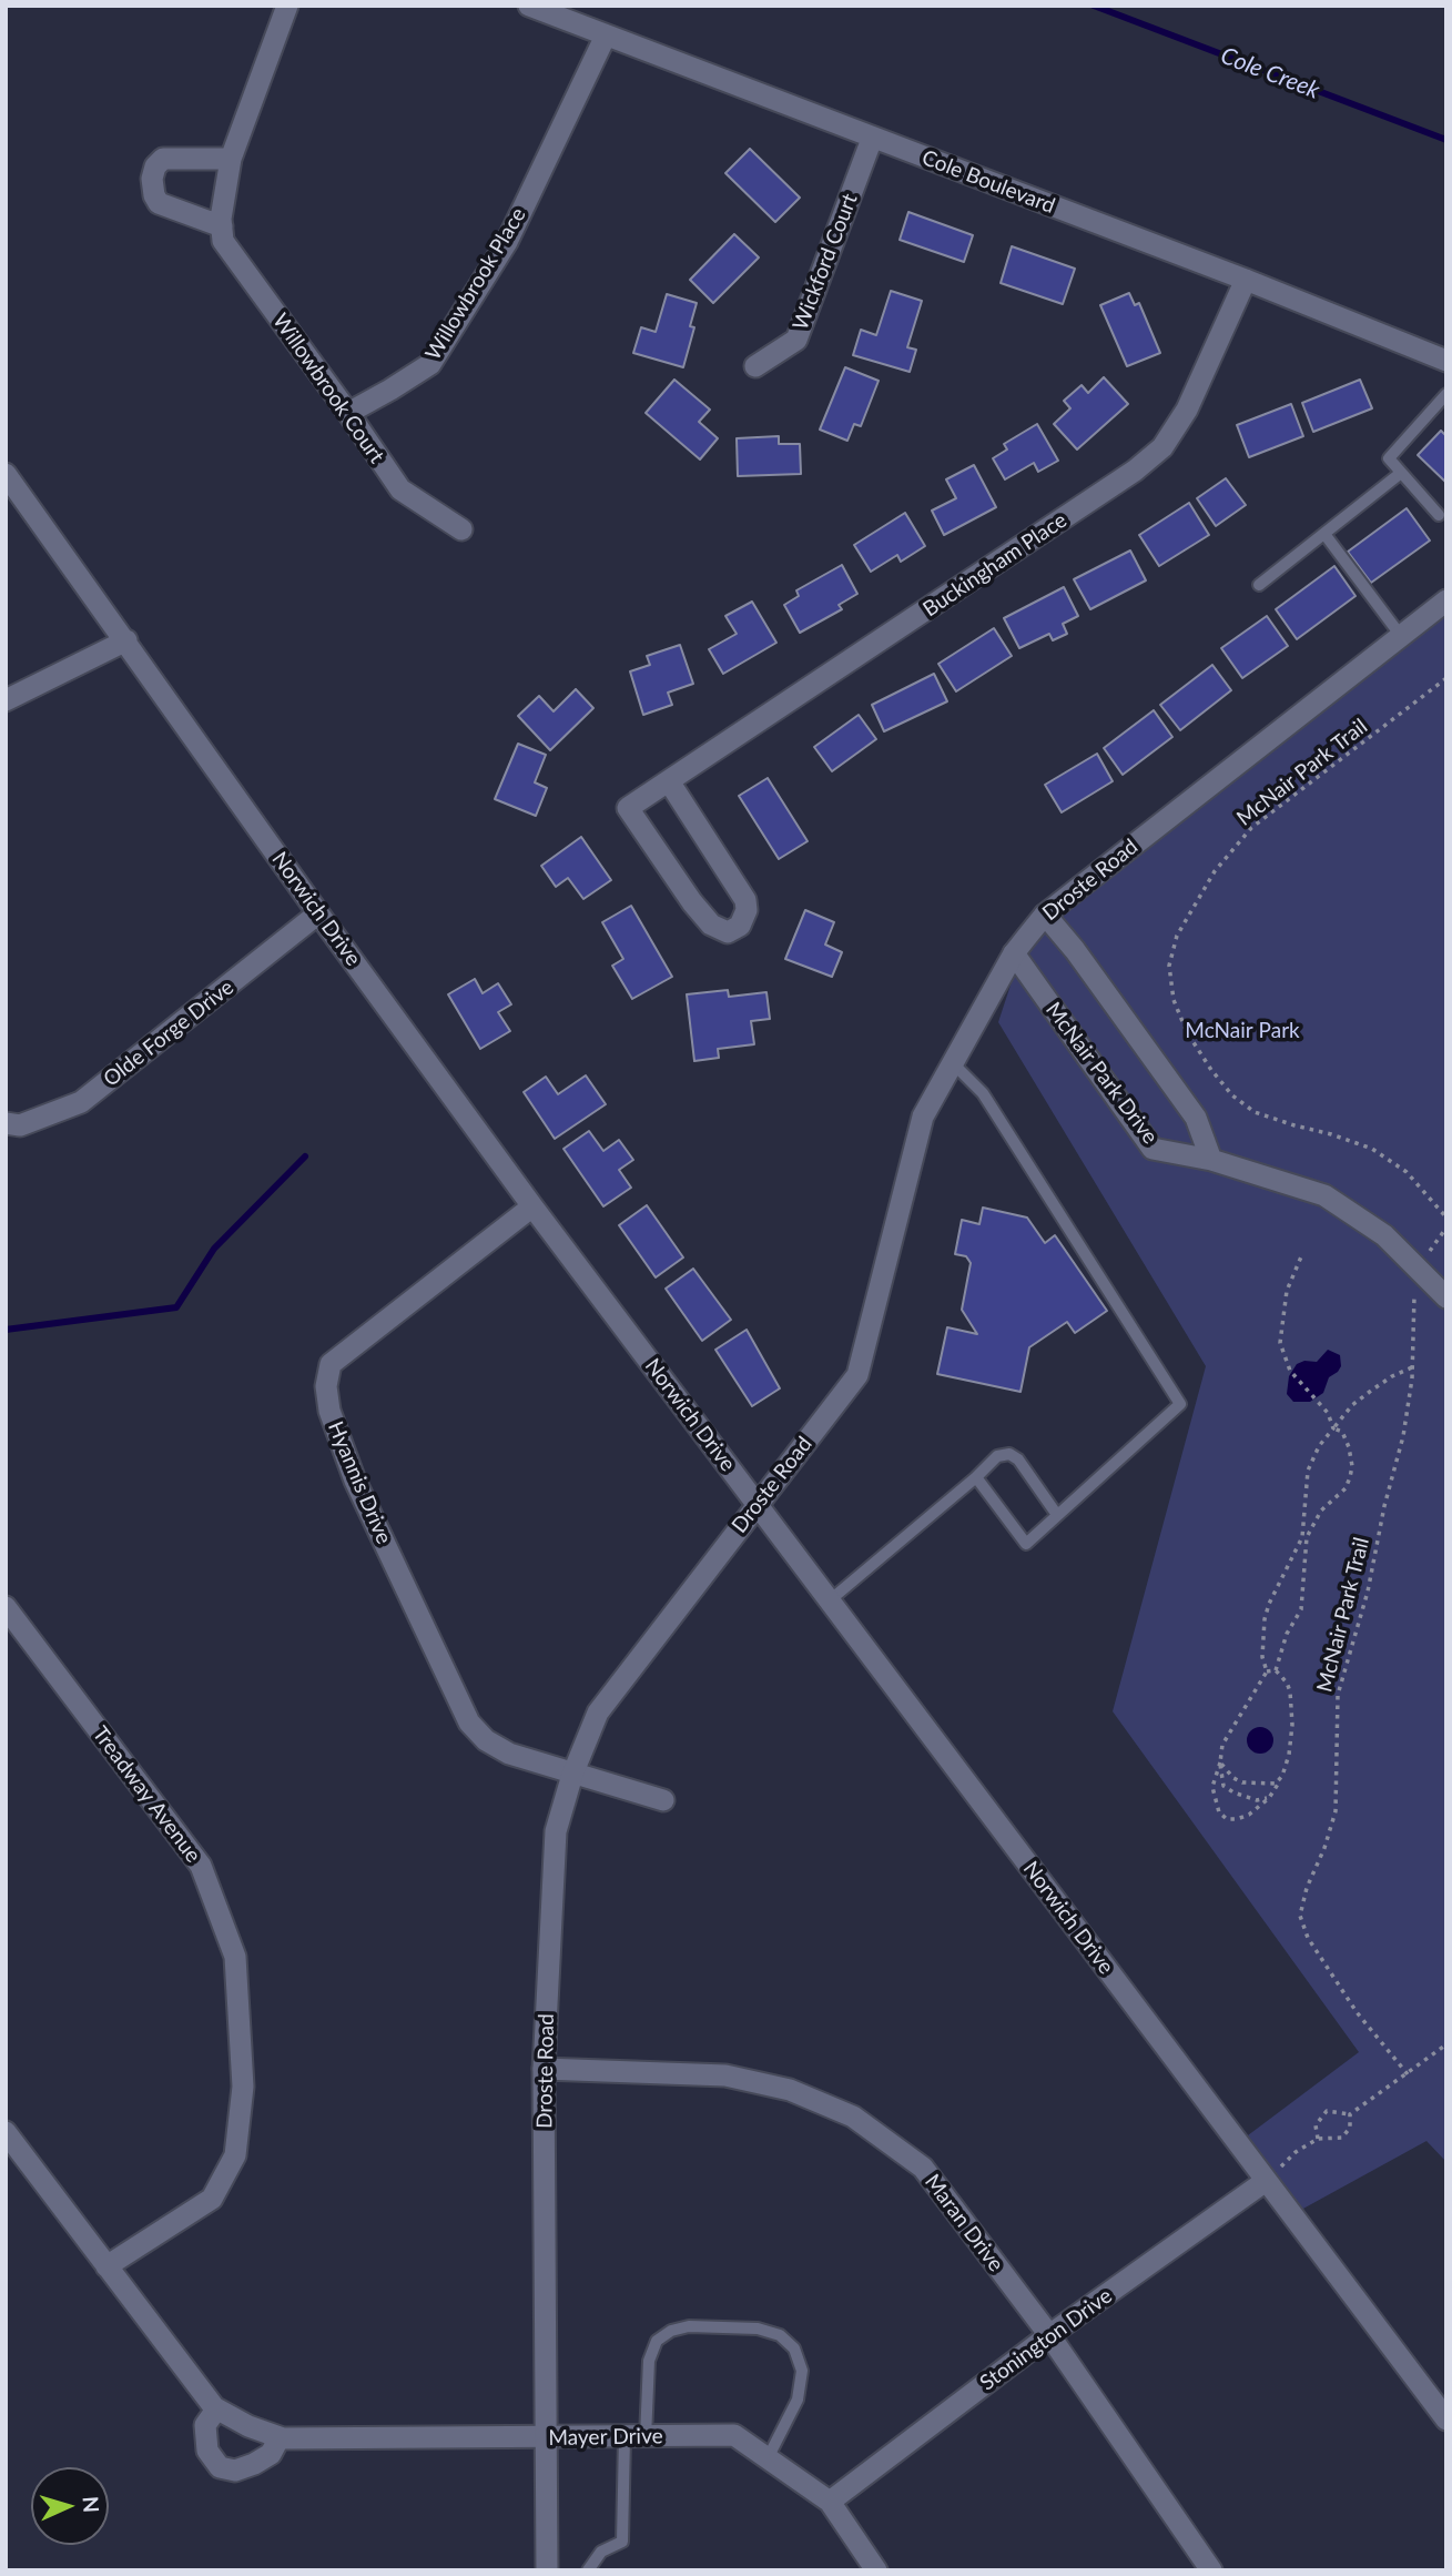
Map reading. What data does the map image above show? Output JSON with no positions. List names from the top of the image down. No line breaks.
{"streets":{"street":["Cole Boulevard","Wickford Court","Willowbrook Place","Willowbrook Court","Buckingham Place","Droste Road","Norwich Drive","Olde Forge Drive","McNair Park Drive","Hyannis Drive","Treadway Avenue","Maran Drive","Stonington Drive","Mayer Drive"],"path":["McNair Park Trail"]},"crossings":[["Cole Boulevard","Wickford Court"],["Cole Boulevard","Willowbrook Place"],["Cole Boulevard","Buckingham Place"],["Willowbrook Place","Willowbrook Court"],["McNair Park Trail","McNair Park Drive"],["Droste Road","Norwich Drive"],["Droste Road","McNair Park Drive"],["Droste Road","Hyannis Drive"],["Droste Road","Maran Drive"],["Droste Road","Mayer Drive"],["Norwich Drive","Olde Forge Drive"],["Norwich Drive","Hyannis Drive"],["Norwich Drive","Stonington Drive"],["Treadway Avenue","Mayer Drive"],["Maran Drive","Stonington Drive"],["Stonington Drive","Mayer Drive"]],"water":["Cole Creek"],"parks":["McNair Park"],"north":"right"}
